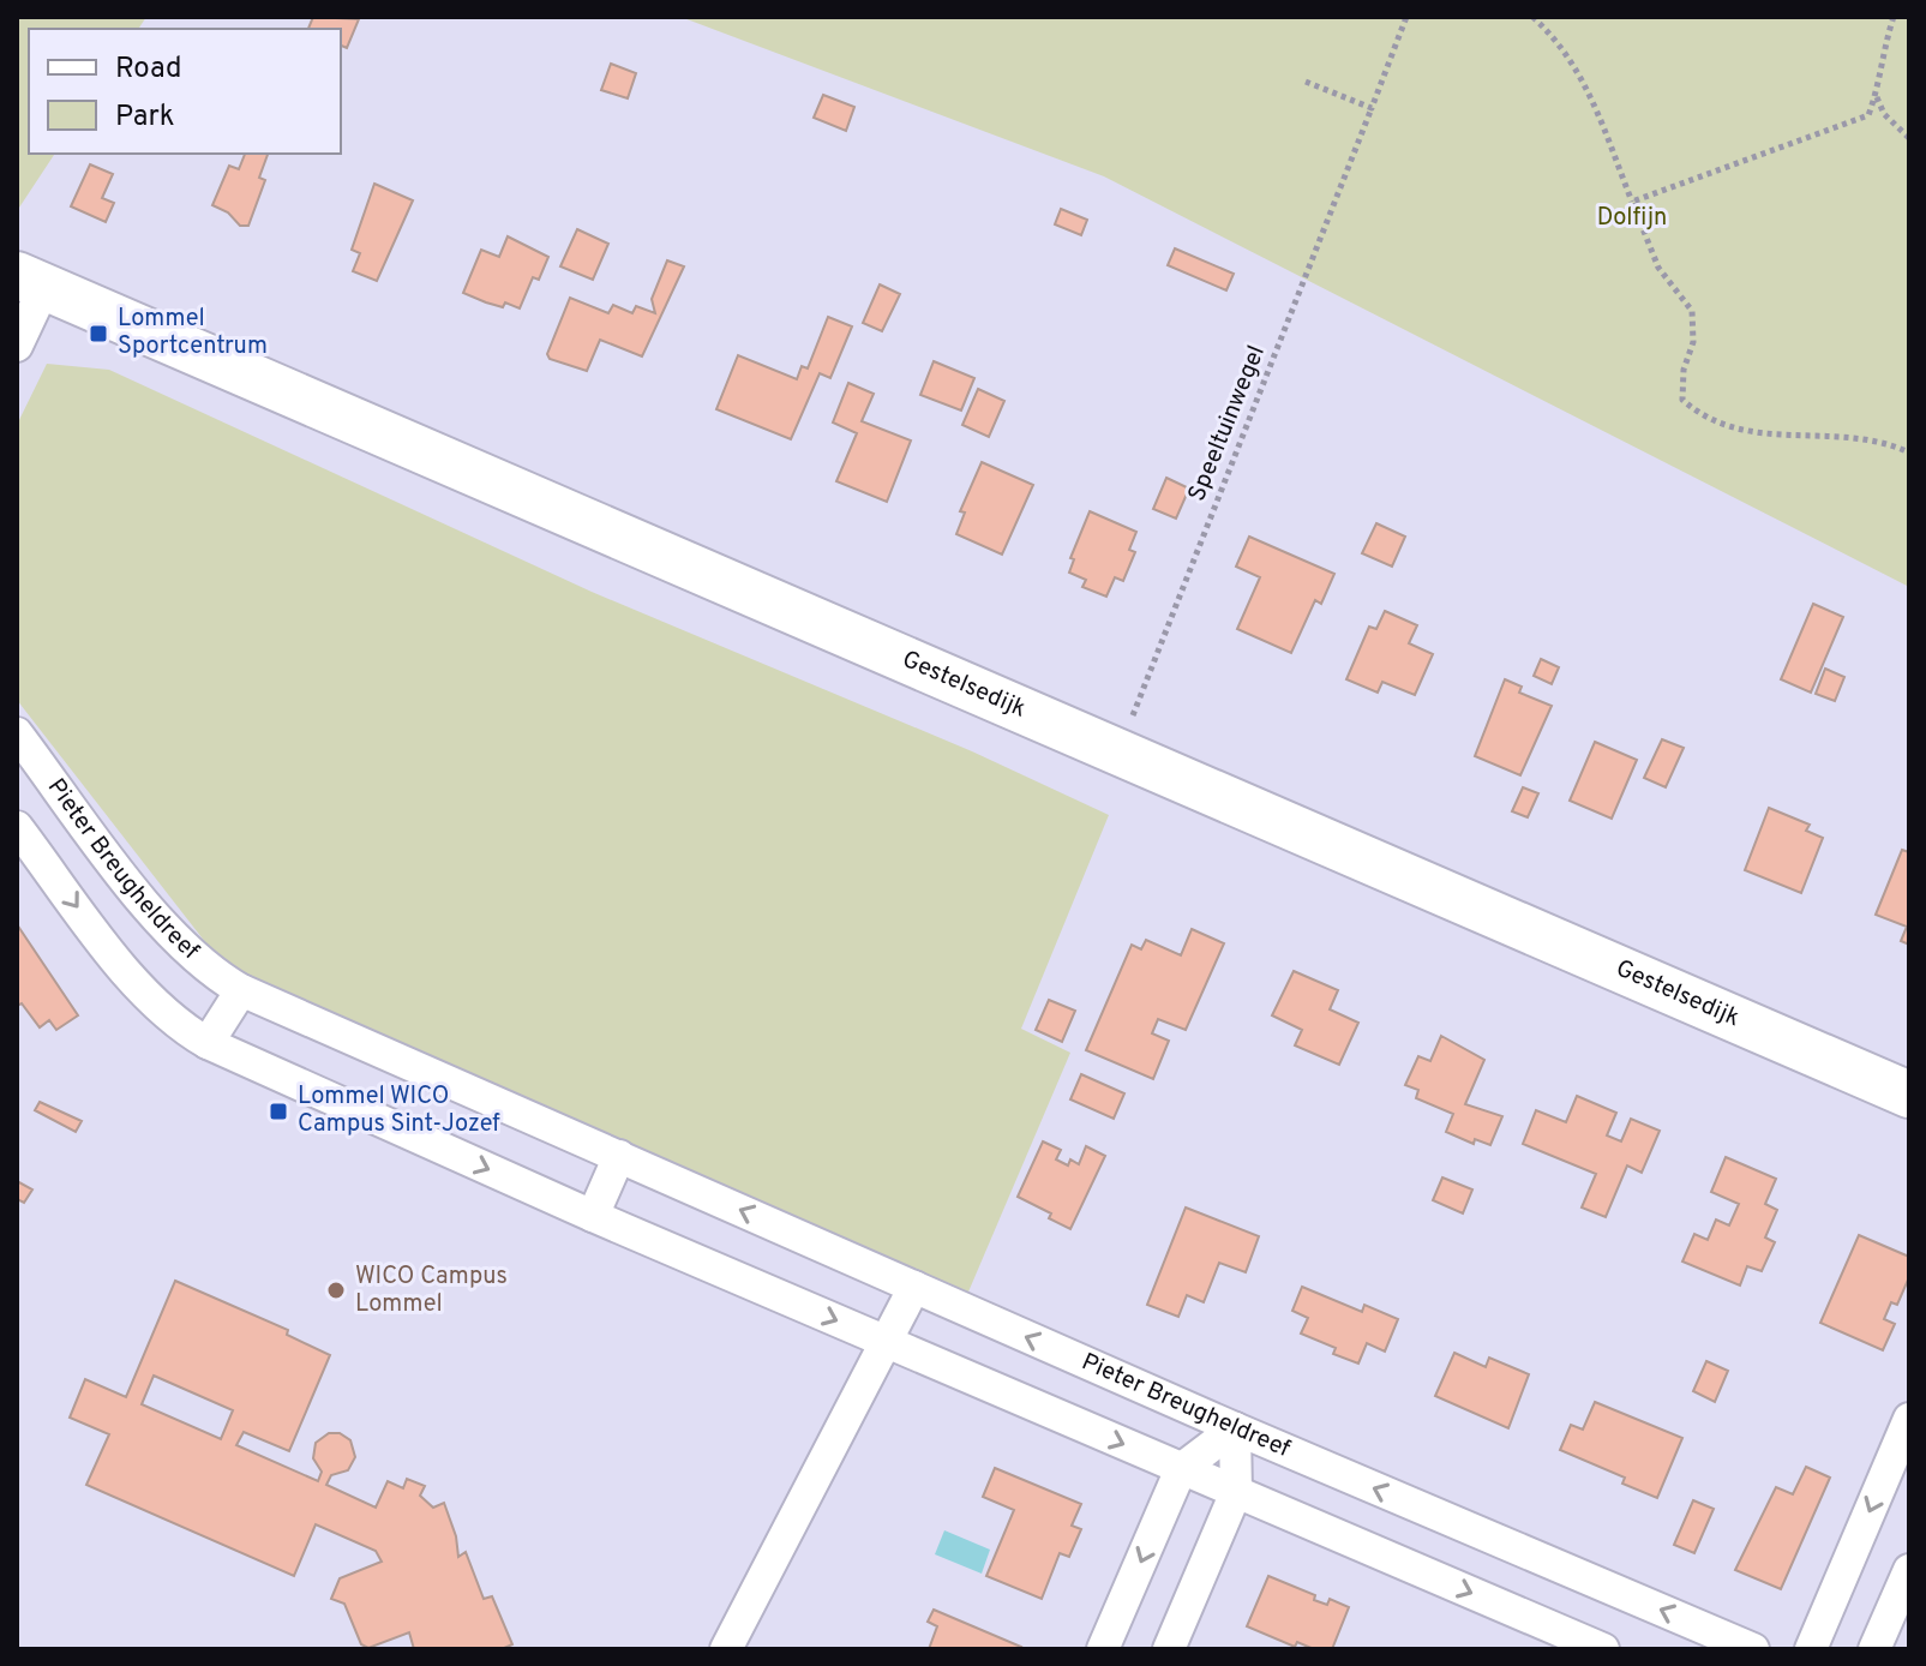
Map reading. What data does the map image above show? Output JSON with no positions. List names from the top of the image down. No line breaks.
{"streets":{"main road":["Gestelsedijk"],"street":["Pieter Breugheldreef"],"path":["Speeltuinwegel"]},"crossings":[["Speeltuinwegel","Gestelsedijk"]],"parks":["Dolfijn"],"places":{"transit":["Lommel Sportcentrum","Lommel WICO Campus Sint-Jozef"],"other":["WICO Campus Lommel"]},"legend":["Road","Park"]}
